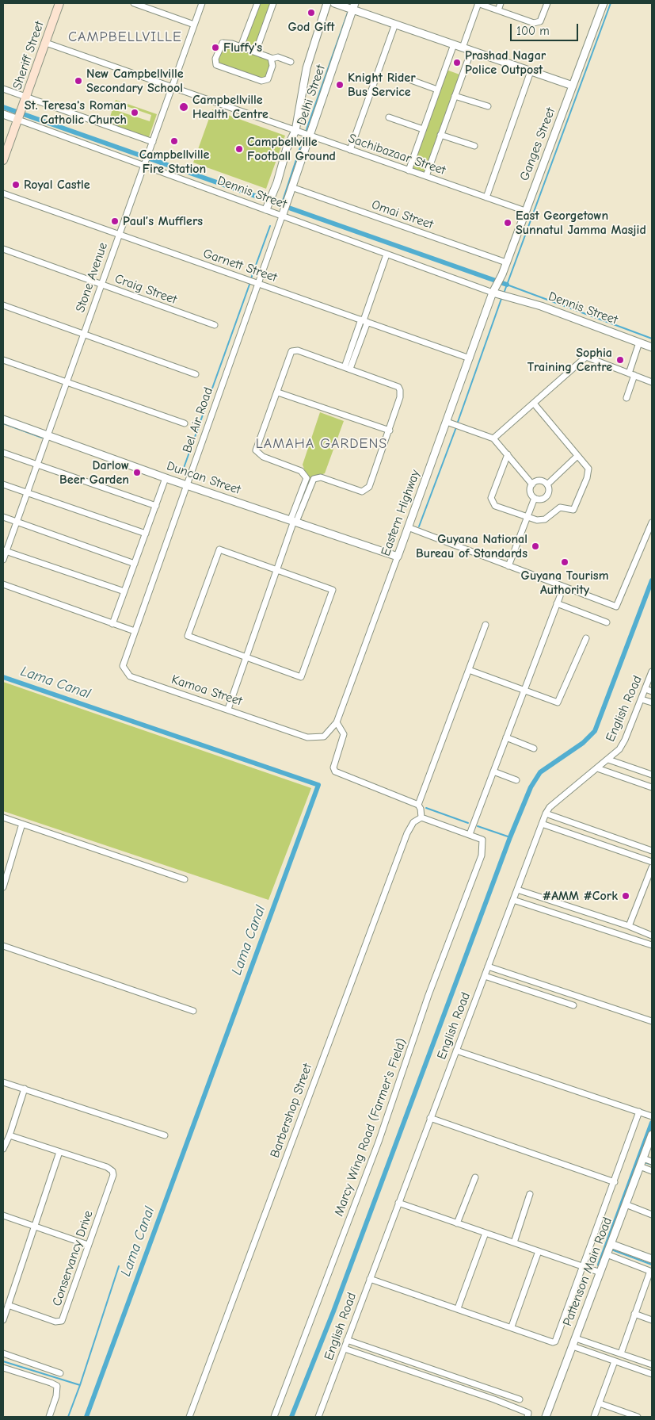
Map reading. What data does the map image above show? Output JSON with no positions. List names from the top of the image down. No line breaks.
{"streets":{"main road":["Sheriff Street"],"street":["Delhi Street","Ganges Street","Sachibazaar Street","Dennis Street","Omai Street","Garnett Street","Stone Avenue","Craig Street","Bel Air Road","Duncan Street","Eastern Highway","Kamoa Street","English Road","Barbershop Street","Marcy Wing Road (Farmer's Field)","Conservancy Drive","Pattenson Main Road"]},"crossings":[["Sheriff Street","Sachibazaar Street"],["Sheriff Street","Dennis Street"],["Delhi Street","Sachibazaar Street"],["Delhi Street","Dennis Street"],["Delhi Street","Omai Street"],["Delhi Street","Bel Air Road"],["Ganges Street","Sachibazaar Street"],["Ganges Street","Dennis Street"],["Ganges Street","Omai Street"],["Ganges Street","Eastern Highway"],["Sachibazaar Street","Stone Avenue"],["Dennis Street","Stone Avenue"],["Dennis Street","Bel Air Road"],["Dennis Street","Eastern Highway"],["Garnett Street","Stone Avenue"],["Garnett Street","Bel Air Road"],["Garnett Street","Eastern Highway"],["Stone Avenue","Craig Street"],["Stone Avenue","Duncan Street"],["Bel Air Road","Duncan Street"],["Bel Air Road","Kamoa Street"],["Duncan Street","Eastern Highway"],["Eastern Highway","Kamoa Street"]],"districts":["CAMPBELLVILLE","LAMAHA GARDENS"],"water":["Lama Canal"],"places":["God Gift","Fluffy's","Prashad Nagar Police Outpost","New Campbellville Secondary School","Knight Rider Bus Service","Campbellville Health Centre","St. Teresa's Roman Catholic Church","Campbellville Fire Station","Campbellville Football Ground","Royal Castle","Paul’s Mufflers","East Georgetown Sunnatul Jamma Masjid","Sophia Training Centre","Darlow Beer Garden","Guyana National Bureau of Standards","Guyana Tourism Authority","#AMM #Cork"],"scale_bar":"100 m"}
